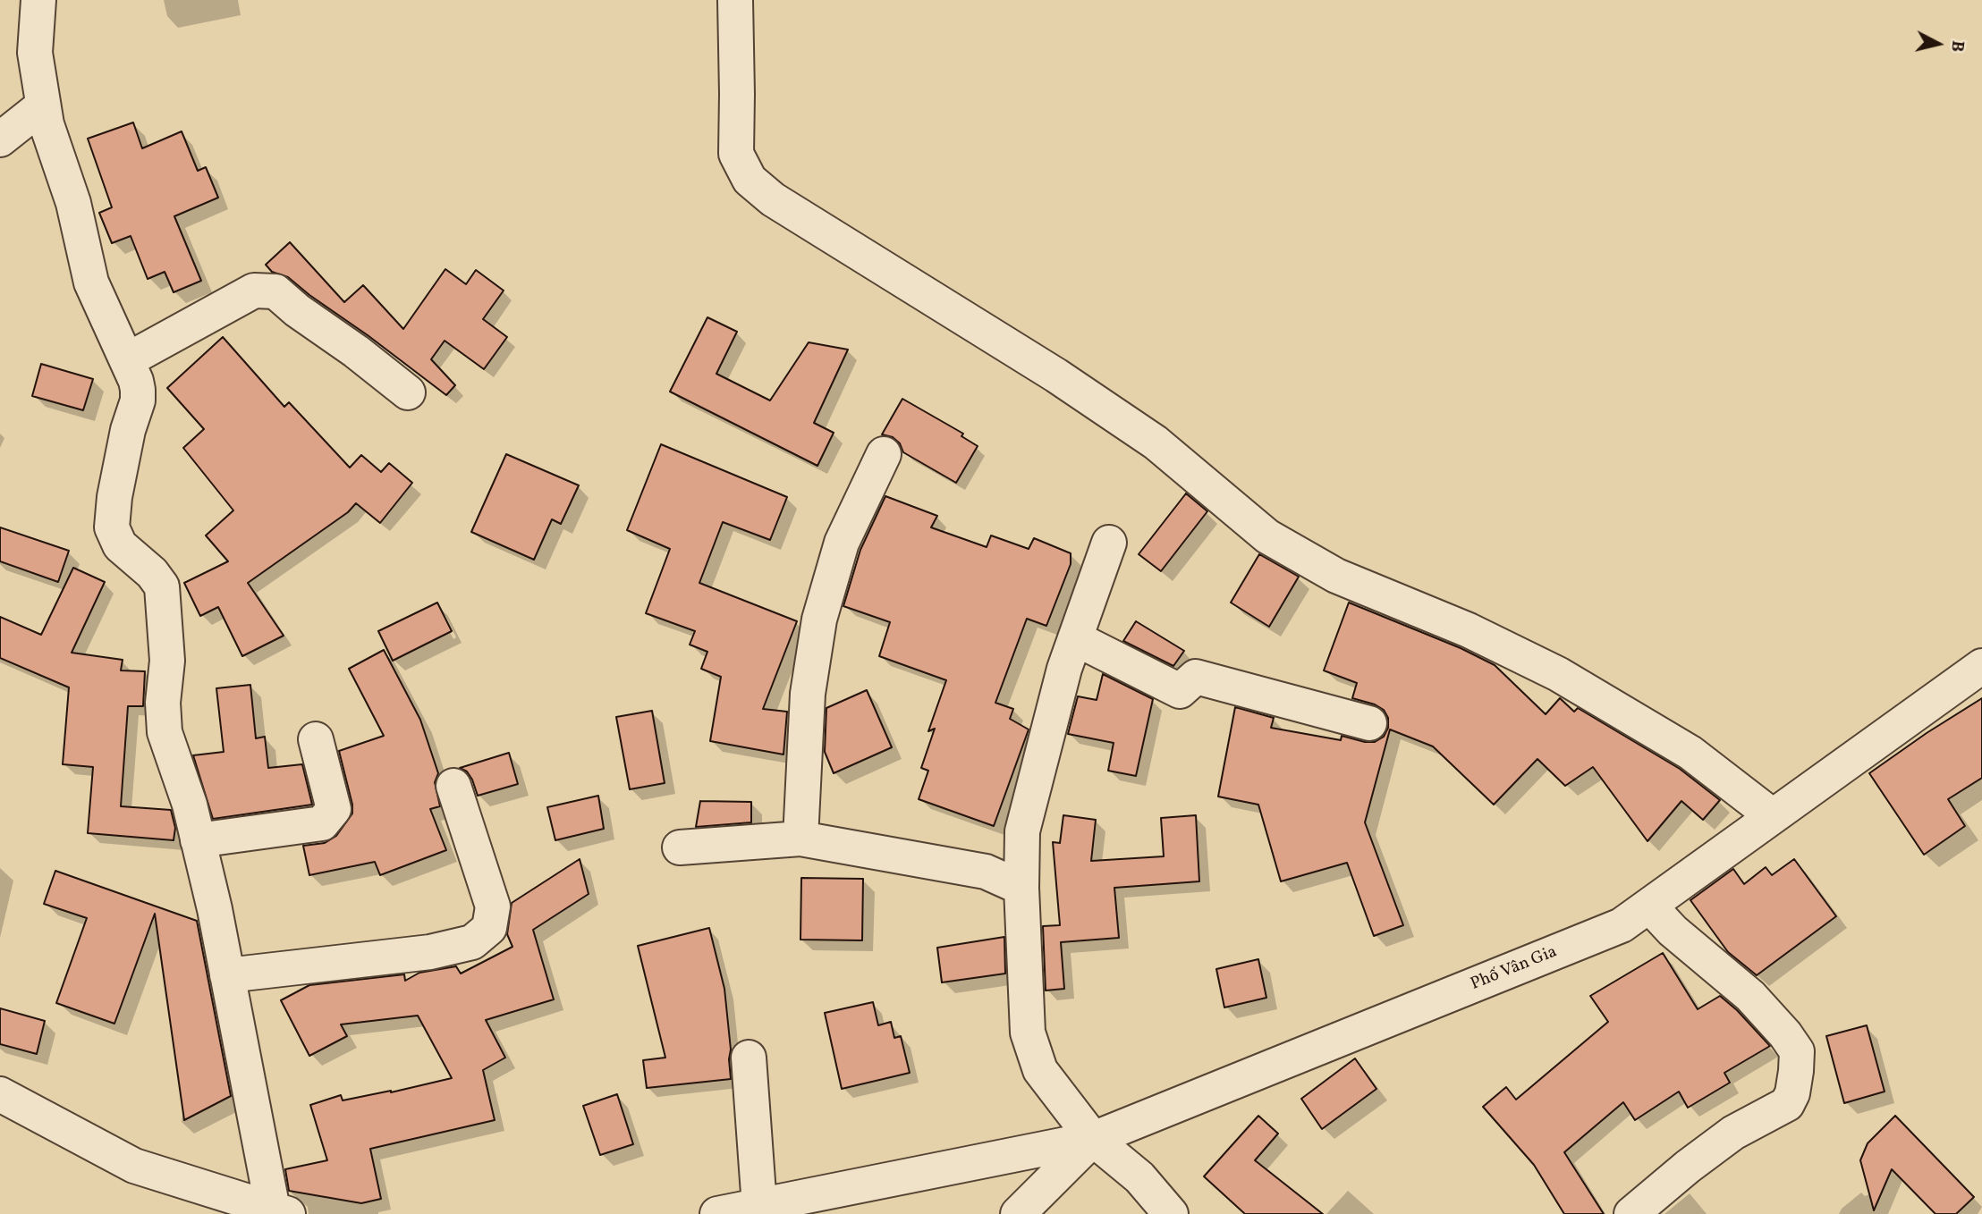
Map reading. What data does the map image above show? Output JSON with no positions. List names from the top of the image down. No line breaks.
{"streets":{"street":["Phố Vân Gia"]},"north":"right"}
